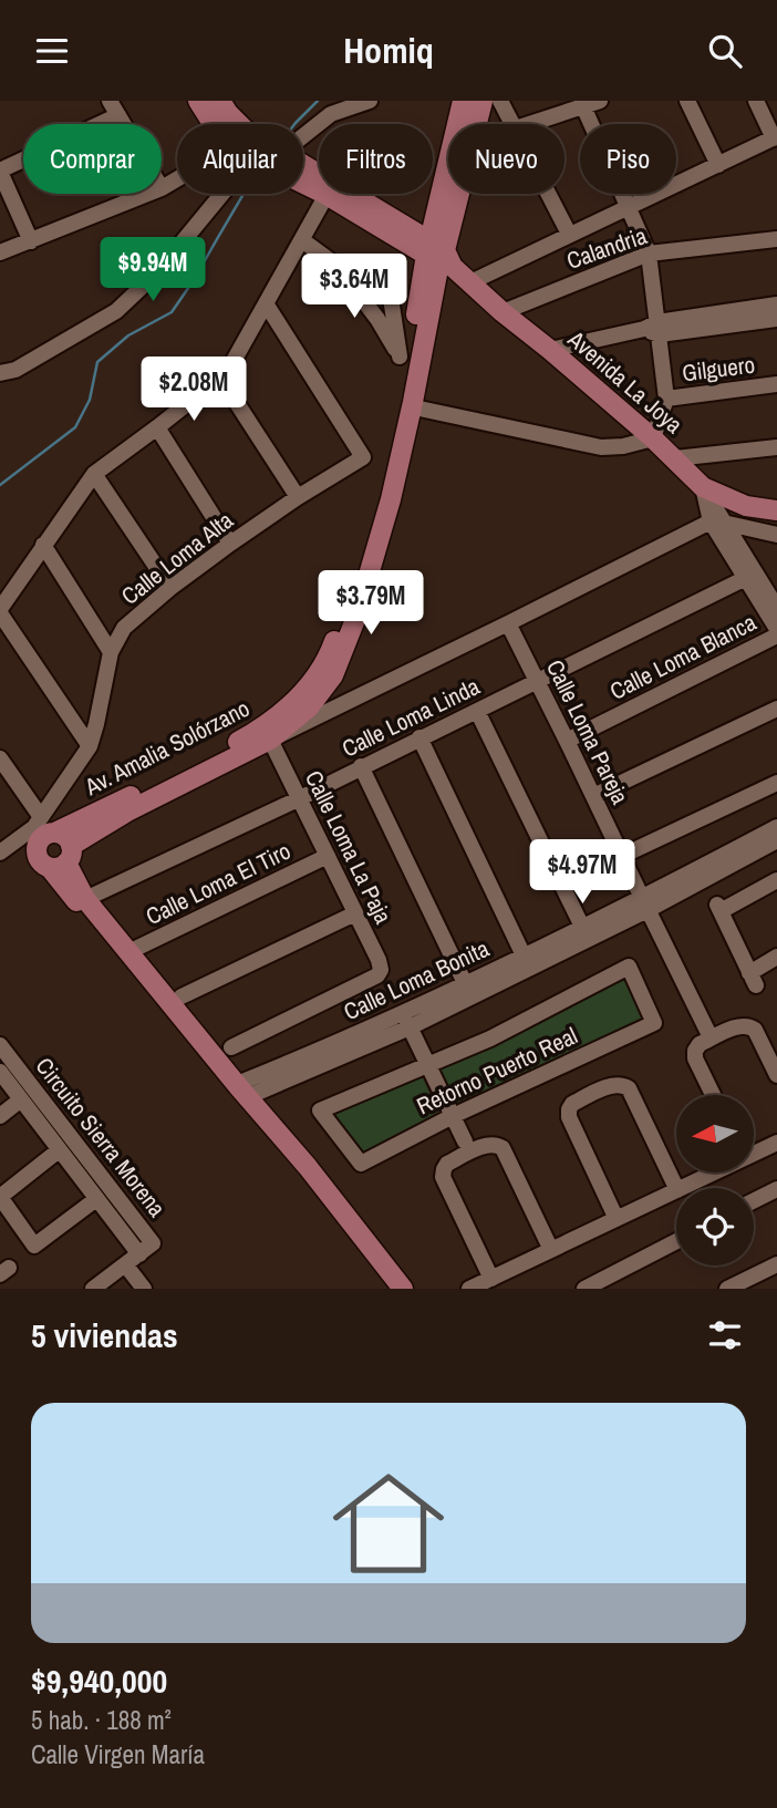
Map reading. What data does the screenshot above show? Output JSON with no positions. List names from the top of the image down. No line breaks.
{"streets":{"main road":["Avenida La Joya","Av. Amalia Solórzano"],"street":["Calandria","Gilguero","Calle Loma Alta","Calle Loma Blanca","Calle Loma Linda","Calle Loma Pareja","Calle Loma La Paja","Calle Loma El Tiro","Calle Loma Bonita","Retorno Puerto Real","Circuito Sierra Morena"]},"crossings":[["Calandria","Avenida La Joya"],["Avenida La Joya","Av. Amalia Solórzano"],["Calle Loma Blanca","Calle Loma Pareja"],["Calle Loma Linda","Calle Loma Pareja"],["Calle Loma Linda","Calle Loma La Paja"],["Calle Loma Pareja","Calle Loma Bonita"],["Av. Amalia Solórzano","Calle Loma La Paja"],["Calle Loma La Paja","Calle Loma El Tiro"]],"north":"left","page":{"header":"Homiq","chip":["Comprar","Alquilar","Filtros","Nuevo","Piso"],"price":["$9.94M","$3.64M","$2.08M","$3.79M","$4.97M"],"heading":"5 viviendas","list":[{"name":"$9,940,000","note":"5 hab. · 188 m² · Calle Virgen María"}]}}
